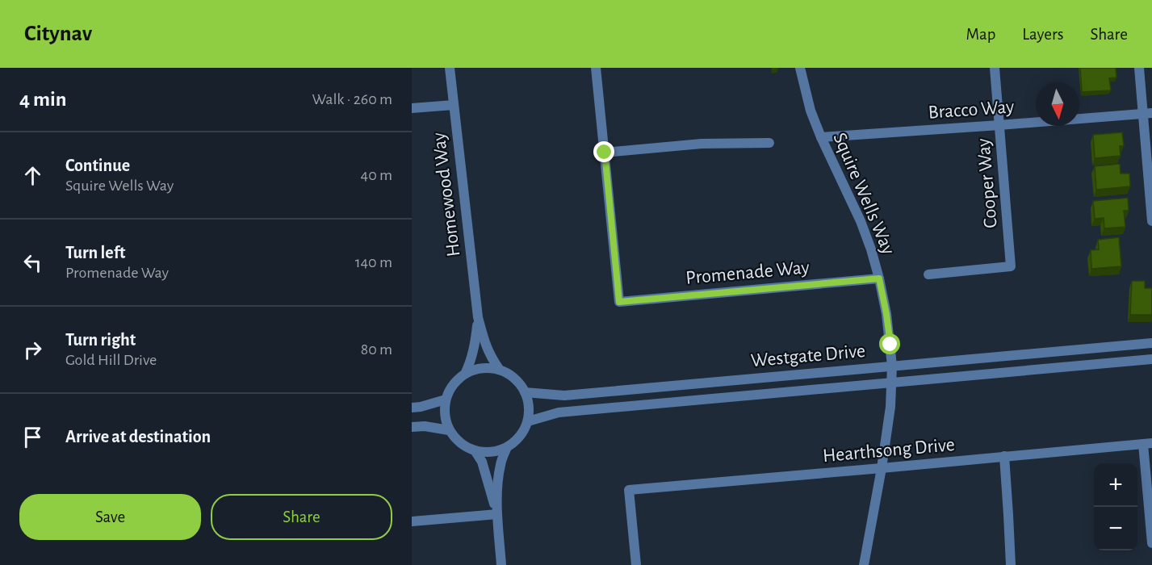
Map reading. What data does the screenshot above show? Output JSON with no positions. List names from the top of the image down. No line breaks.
{"streets":{"street":["Bracco Way","Cooper Way","Squire Wells Way","Homewood Way","Promenade Way","Westgate Drive","Hearthsong Drive"]},"crossings":[["Bracco Way","Cooper Way"],["Bracco Way","Squire Wells Way"],["Squire Wells Way","Promenade Way"],["Squire Wells Way","Westgate Drive"],["Squire Wells Way","Hearthsong Drive"],["Homewood Way","Westgate Drive"]],"north":"bottom","page":{"header":"Citynav","nav":["Map","Layers","Share"],"heading":["4 min","Walk · 260 m"],"list":[["Continue","Squire Wells Way","40 m"],["Turn left","Promenade Way","140 m"],["Turn right","Gold Hill Drive","80 m"],"Arrive at destination"],"map_buttons":["+","−"],"buttons":["Save","Share"]}}
